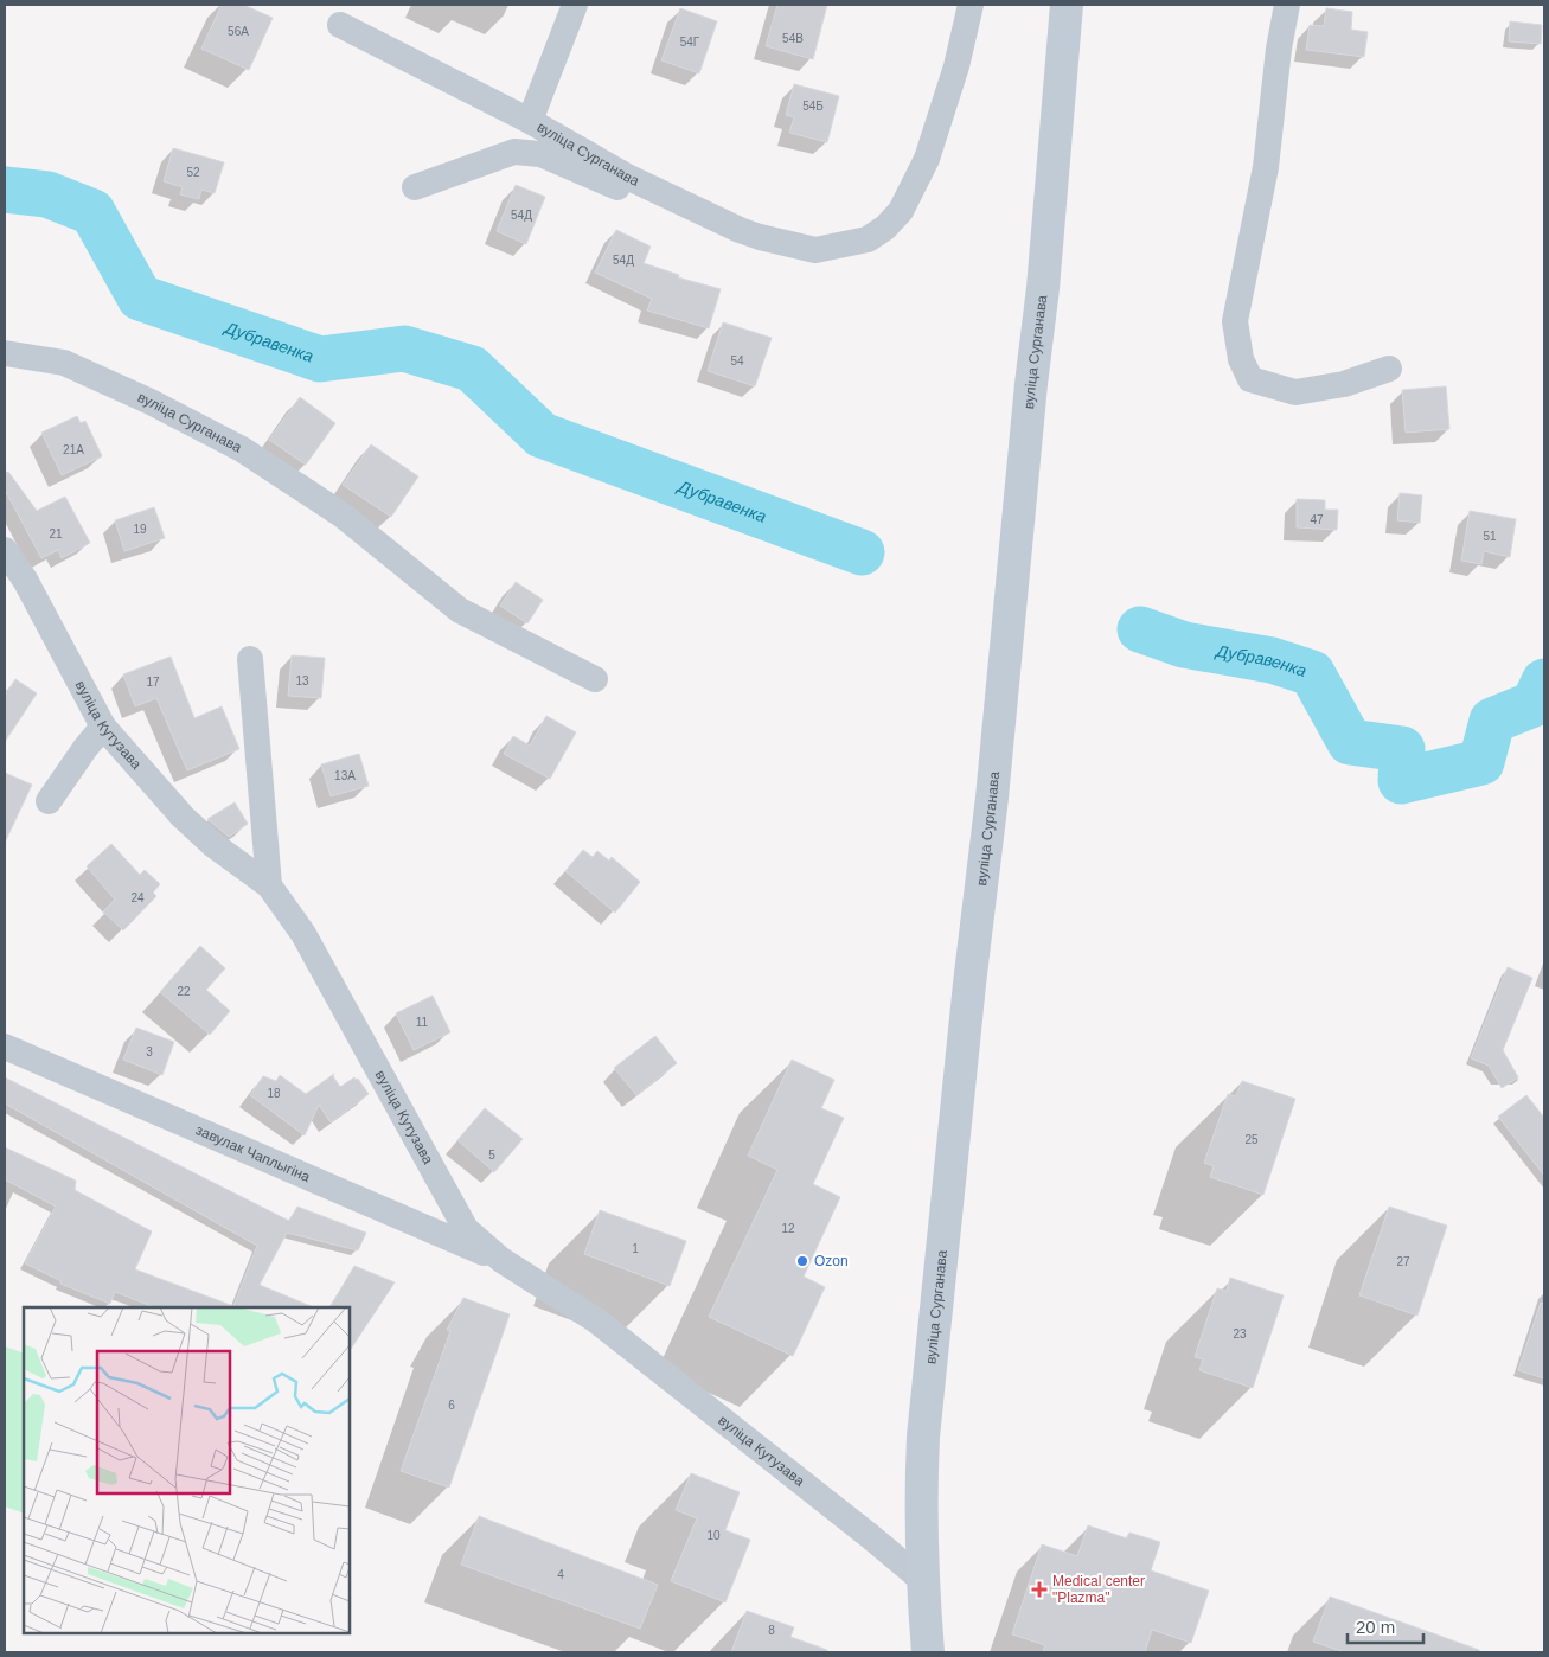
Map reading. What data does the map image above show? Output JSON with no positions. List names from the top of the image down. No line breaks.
{"streets":{"main road":["вуліца Сурганава"],"street":["вуліца Кутузава","завулак Чаплыгіна"]},"crossings":[["вуліца Сурганава","вуліца Кутузава"],["вуліца Кутузава","завулак Чаплыгіна"]],"water":["Дубравенка"],"places":{"other":["Ozon"],"health":["Medical center \"Plazma\""]},"house_numbers":["56А","54В","54Г","54Б","52","54Д","54Д","54","21А","47","19","21","51","13","17","13А","24","22","11","3","18","25","5","12","1","27","23","6","10","4","8"],"scale_bar":"20 m"}
